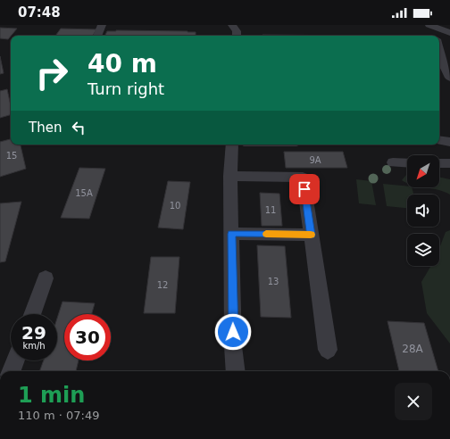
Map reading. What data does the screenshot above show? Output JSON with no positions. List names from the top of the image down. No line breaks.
{"house_numbers":["15","9А","15А","10","11","13","12","28А"],"north":"bottom left","page":{"status":"07:48","turn":["40 m","Turn right"],"then":"Then","speed":"29 km/h","limit":"30","heading":["1 min","110 m · 07:49"]}}
